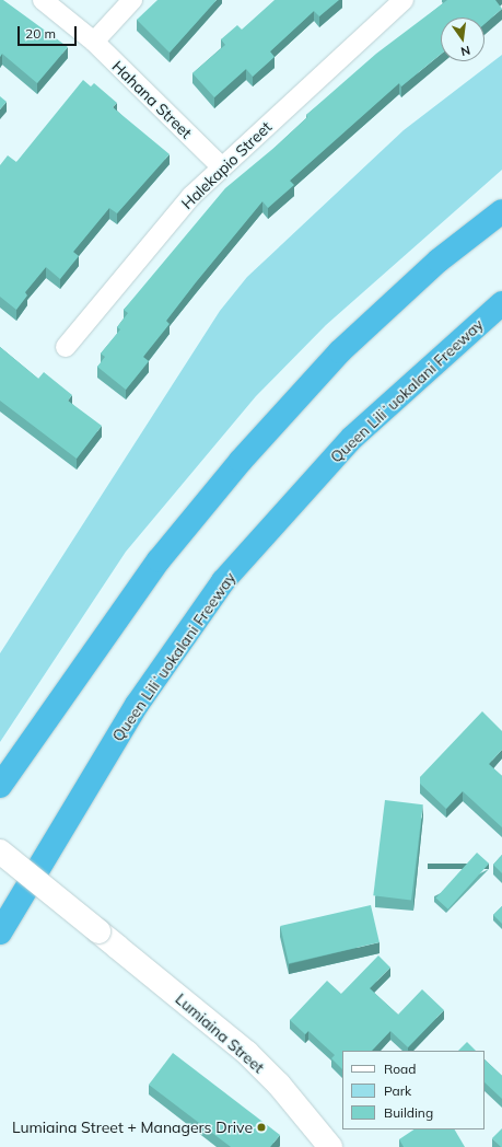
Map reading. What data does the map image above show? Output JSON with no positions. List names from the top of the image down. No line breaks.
{"streets":{"highway":["Queen Liliʻuokalani Freeway"],"street":["Hahana Street","Halekapio Street","Lumiaina Street"]},"crossings":[["Hahana Street","Halekapio Street"]],"places":["Lumiaina Street + Managers Drive"],"legend":["Road","Park","Building"],"scale_bar":"20 m","north":"bottom"}
